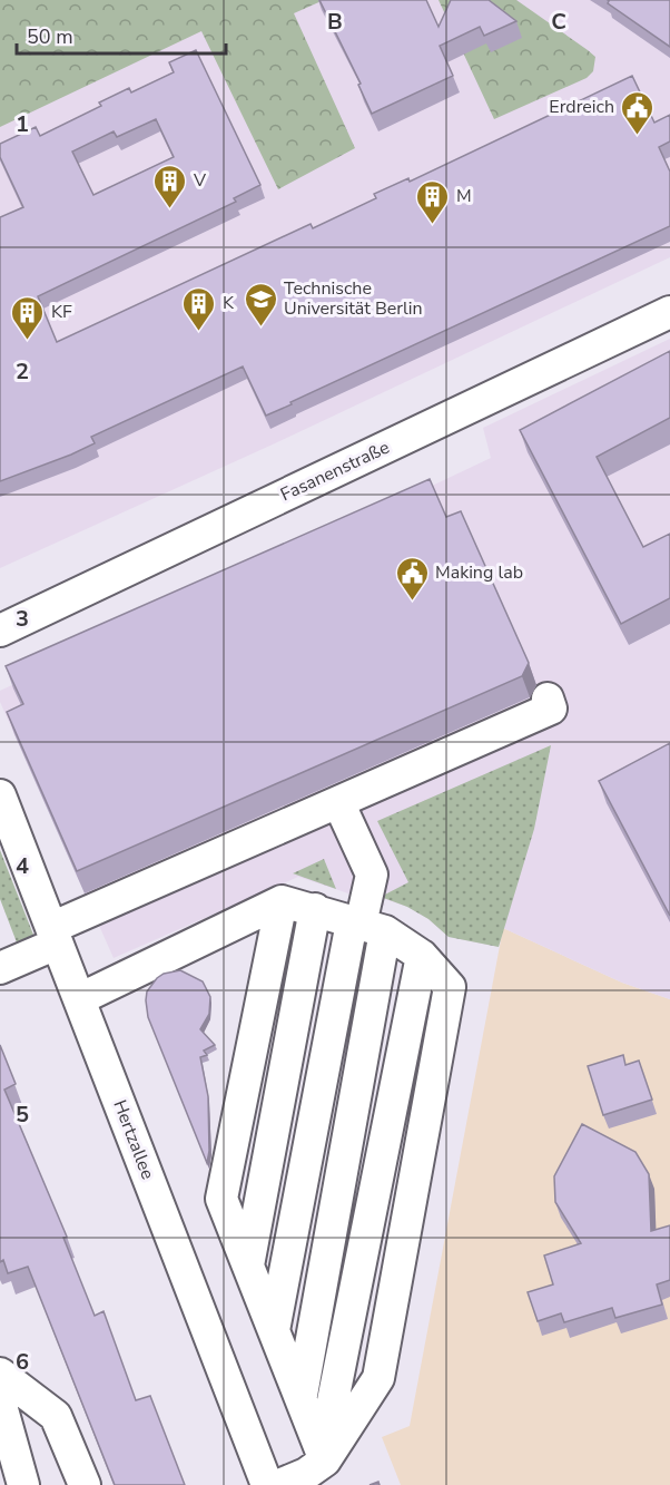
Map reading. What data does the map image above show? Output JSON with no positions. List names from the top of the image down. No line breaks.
{"streets":{"street":["Fasanenstraße","Hertzallee"]},"places":{"public building":["Erdreich","Making lab"],"building":["V","M","K","KF"],"school or university":["Technische Universität Berlin"]},"scale_bar":"50 m","grid":{"columns":["B","C"],"rows":["1","2","3","4","5","6"]}}
